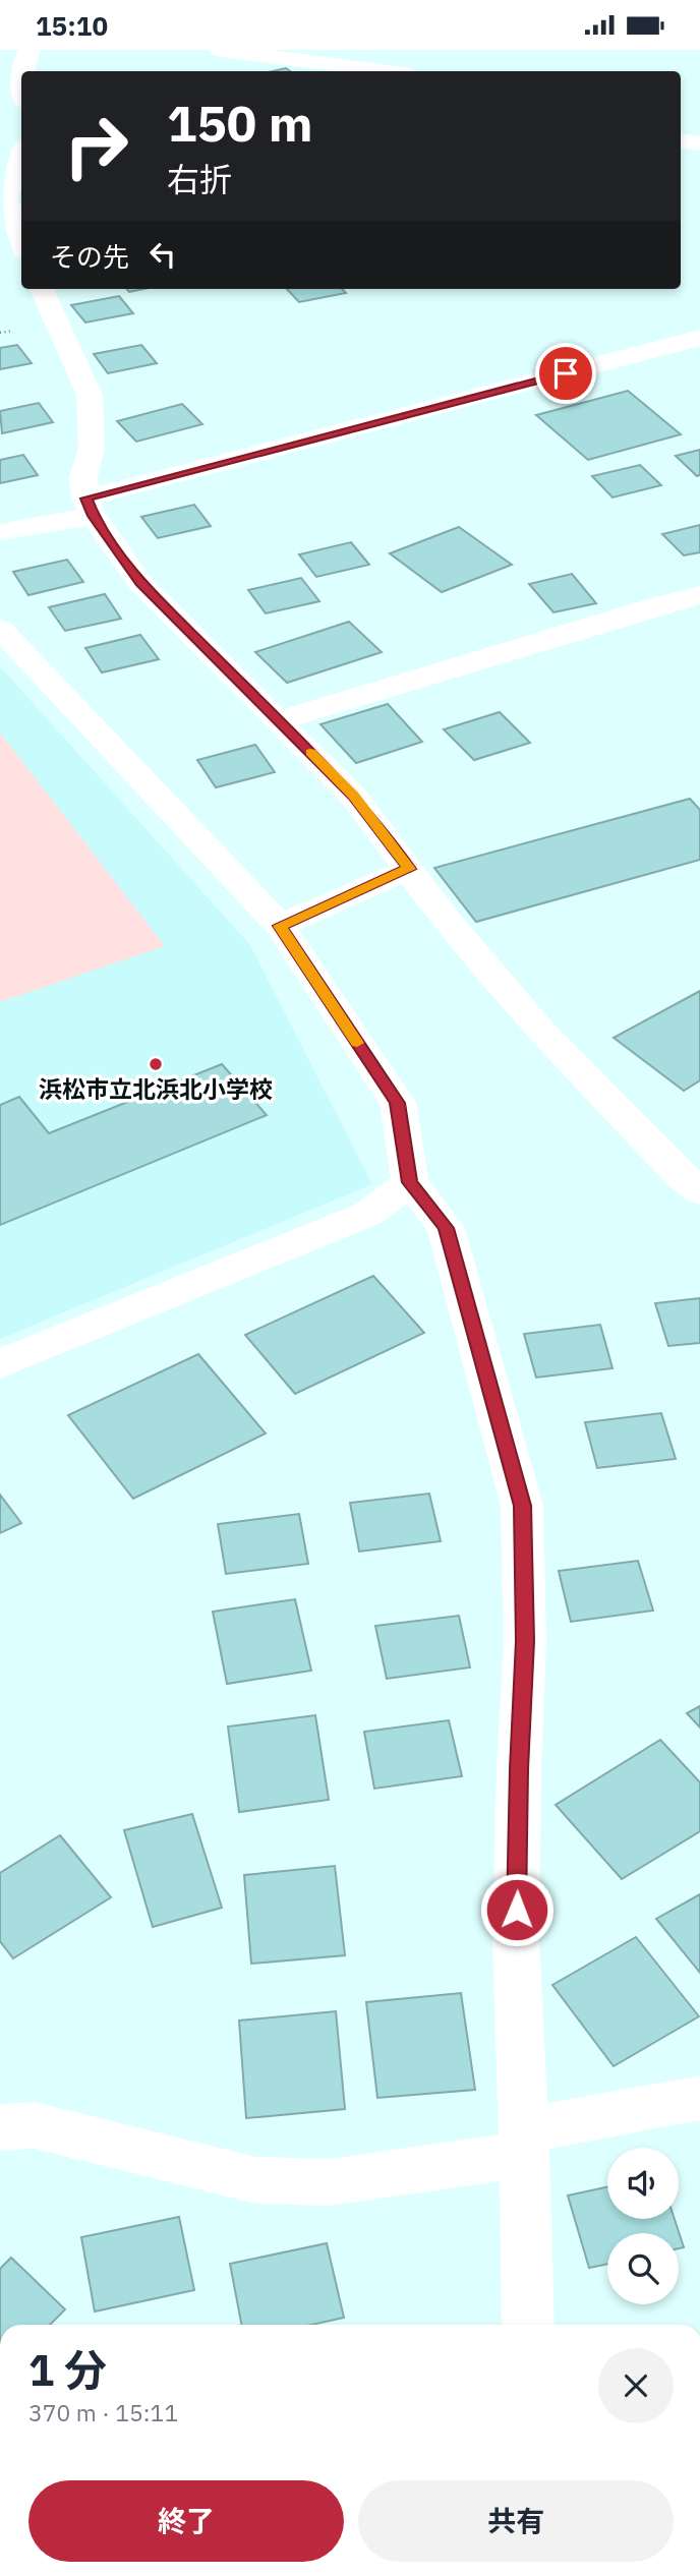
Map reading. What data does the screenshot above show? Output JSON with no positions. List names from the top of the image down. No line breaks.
{"places":["浜松市立北浜北小学校"],"page":{"status":"15:10","turn":["150 m","右折"],"then":"その先","heading":["1 分","370 m · 15:11"],"buttons":["終了","共有"]}}
